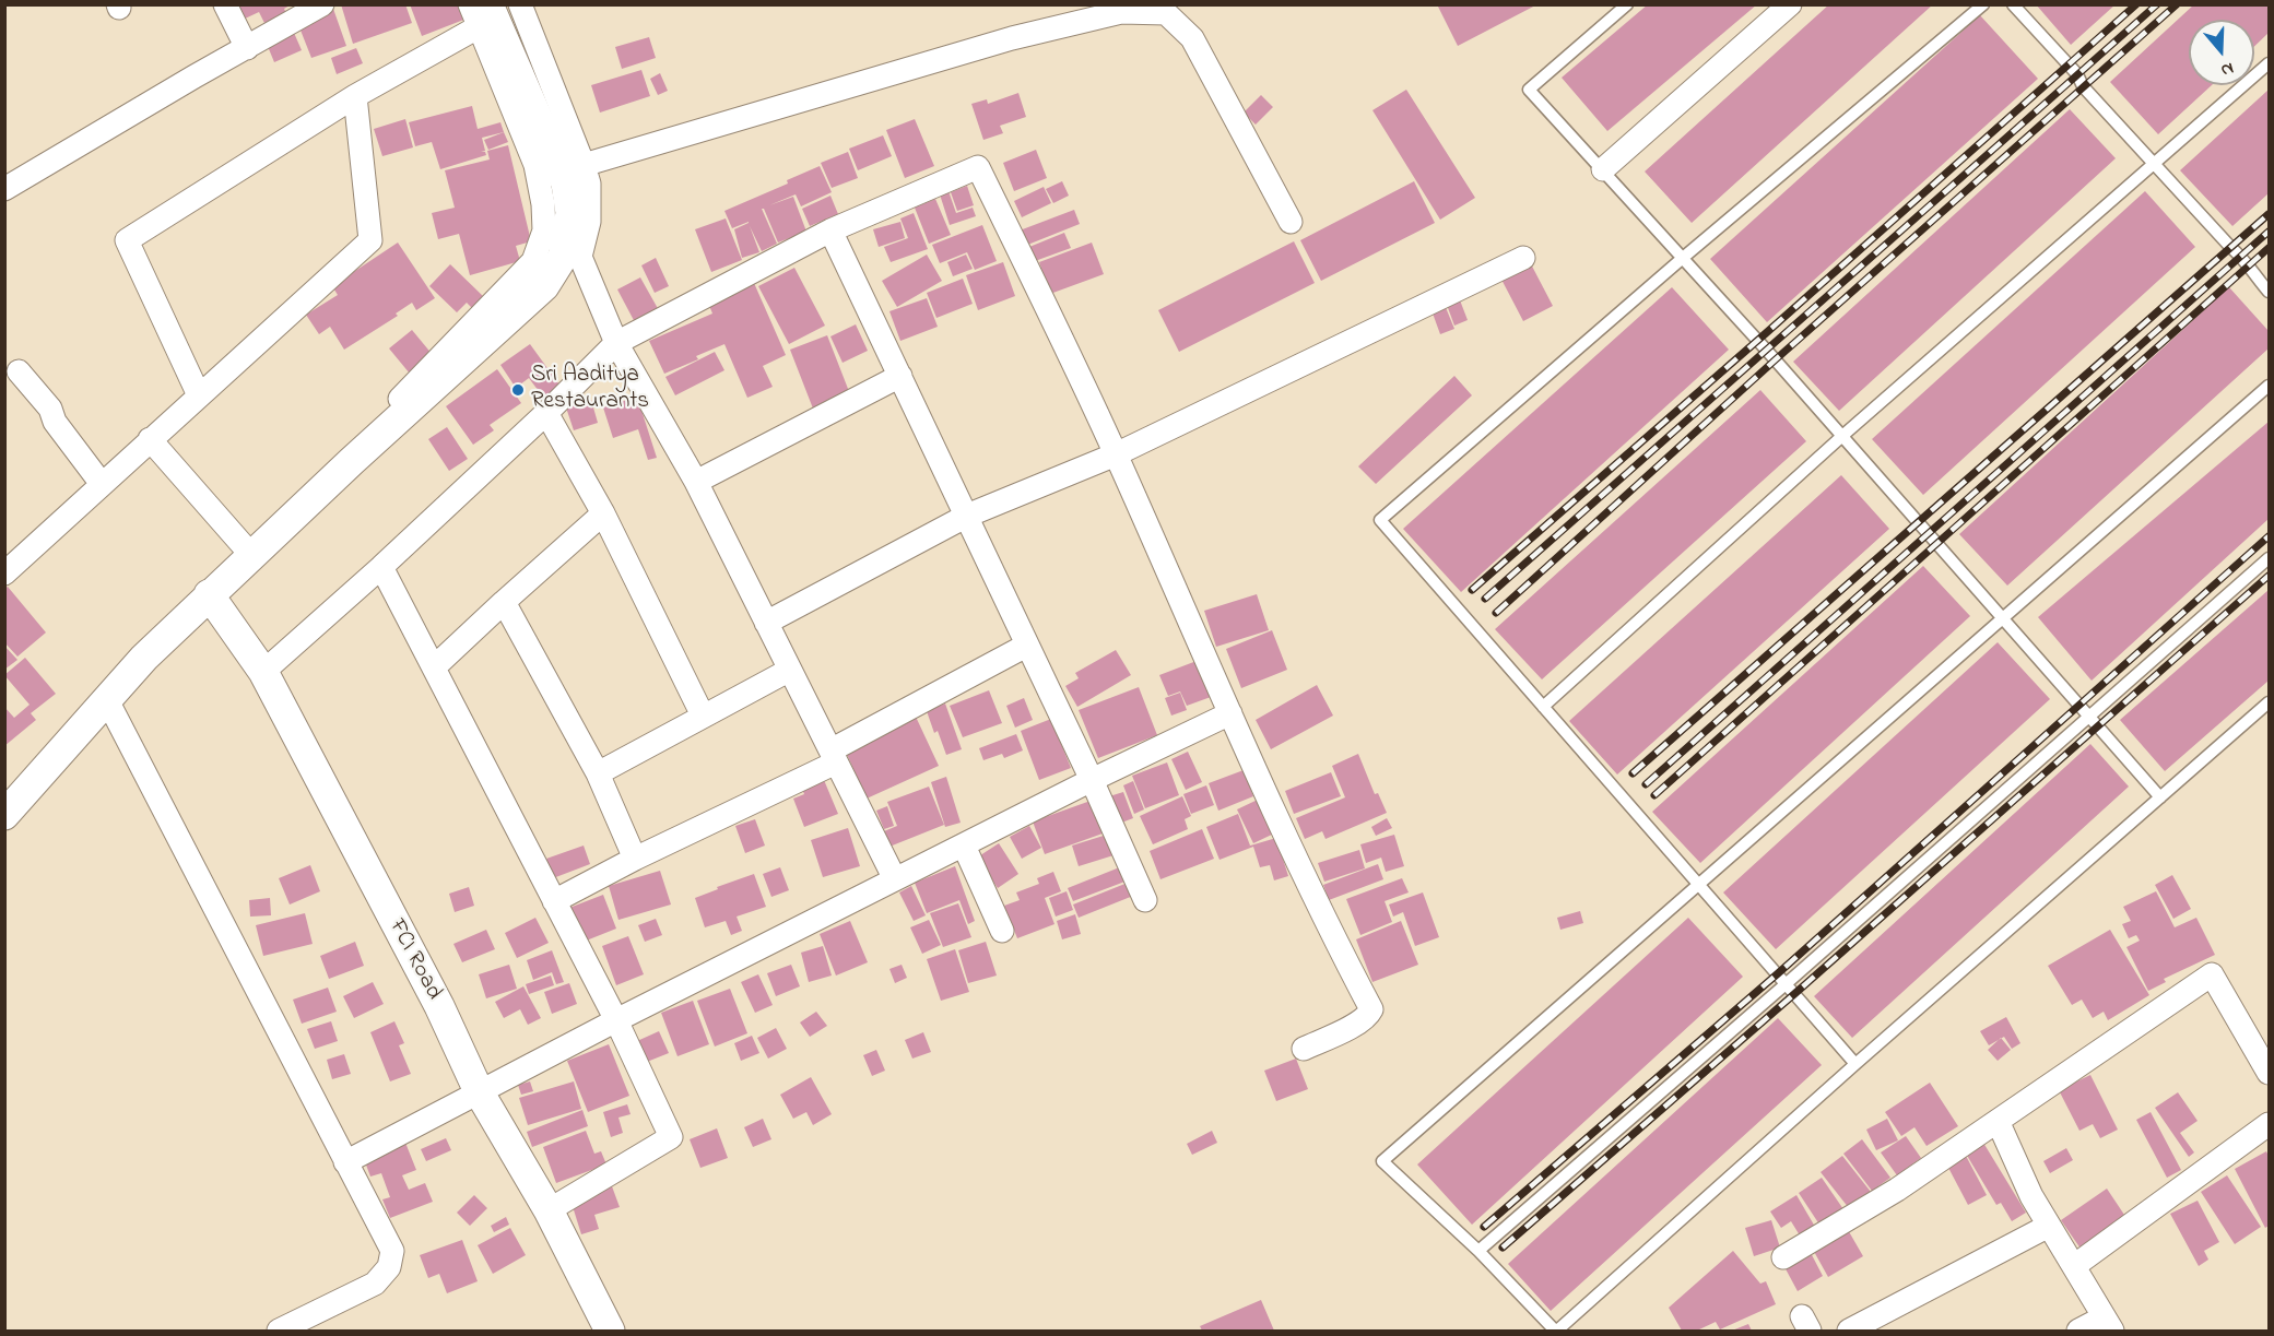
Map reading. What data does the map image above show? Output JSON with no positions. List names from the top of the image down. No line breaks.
{"streets":{"street":["FCI Road"]},"places":["Sri Aaditya Restaurants"],"north":"bottom"}
